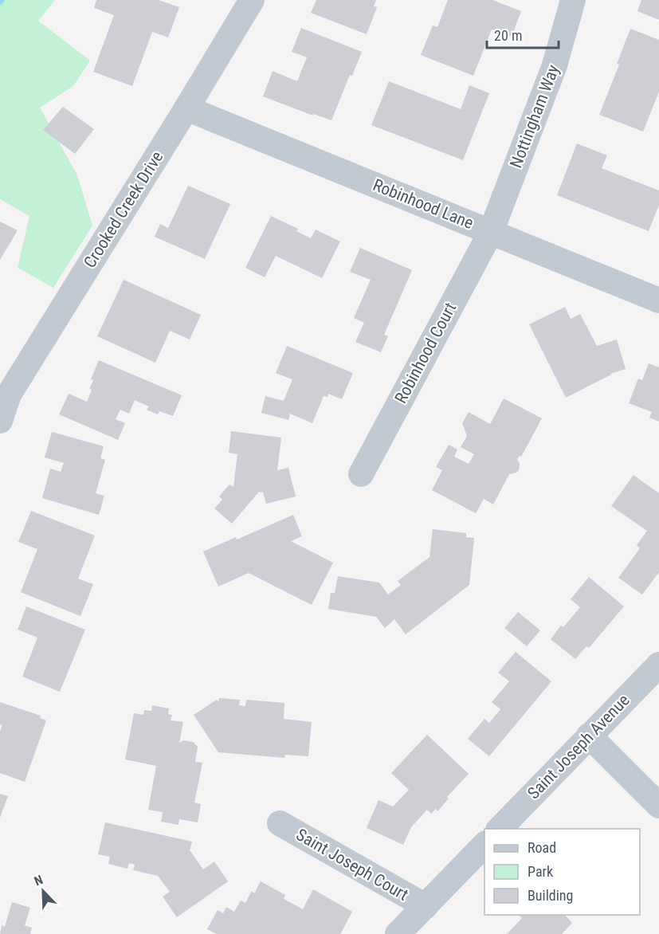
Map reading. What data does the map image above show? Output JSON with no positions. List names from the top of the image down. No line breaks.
{"streets":{"street":["Nottingham Way","Robinhood Lane","Crooked Creek Drive","Robinhood Court","Saint Joseph Avenue","Saint Joseph Court"]},"crossings":[["Nottingham Way","Robinhood Lane"],["Nottingham Way","Robinhood Court"],["Robinhood Lane","Crooked Creek Drive"],["Robinhood Lane","Robinhood Court"]],"legend":["Road","Park","Building"],"scale_bar":"20 m","north":"top left"}
